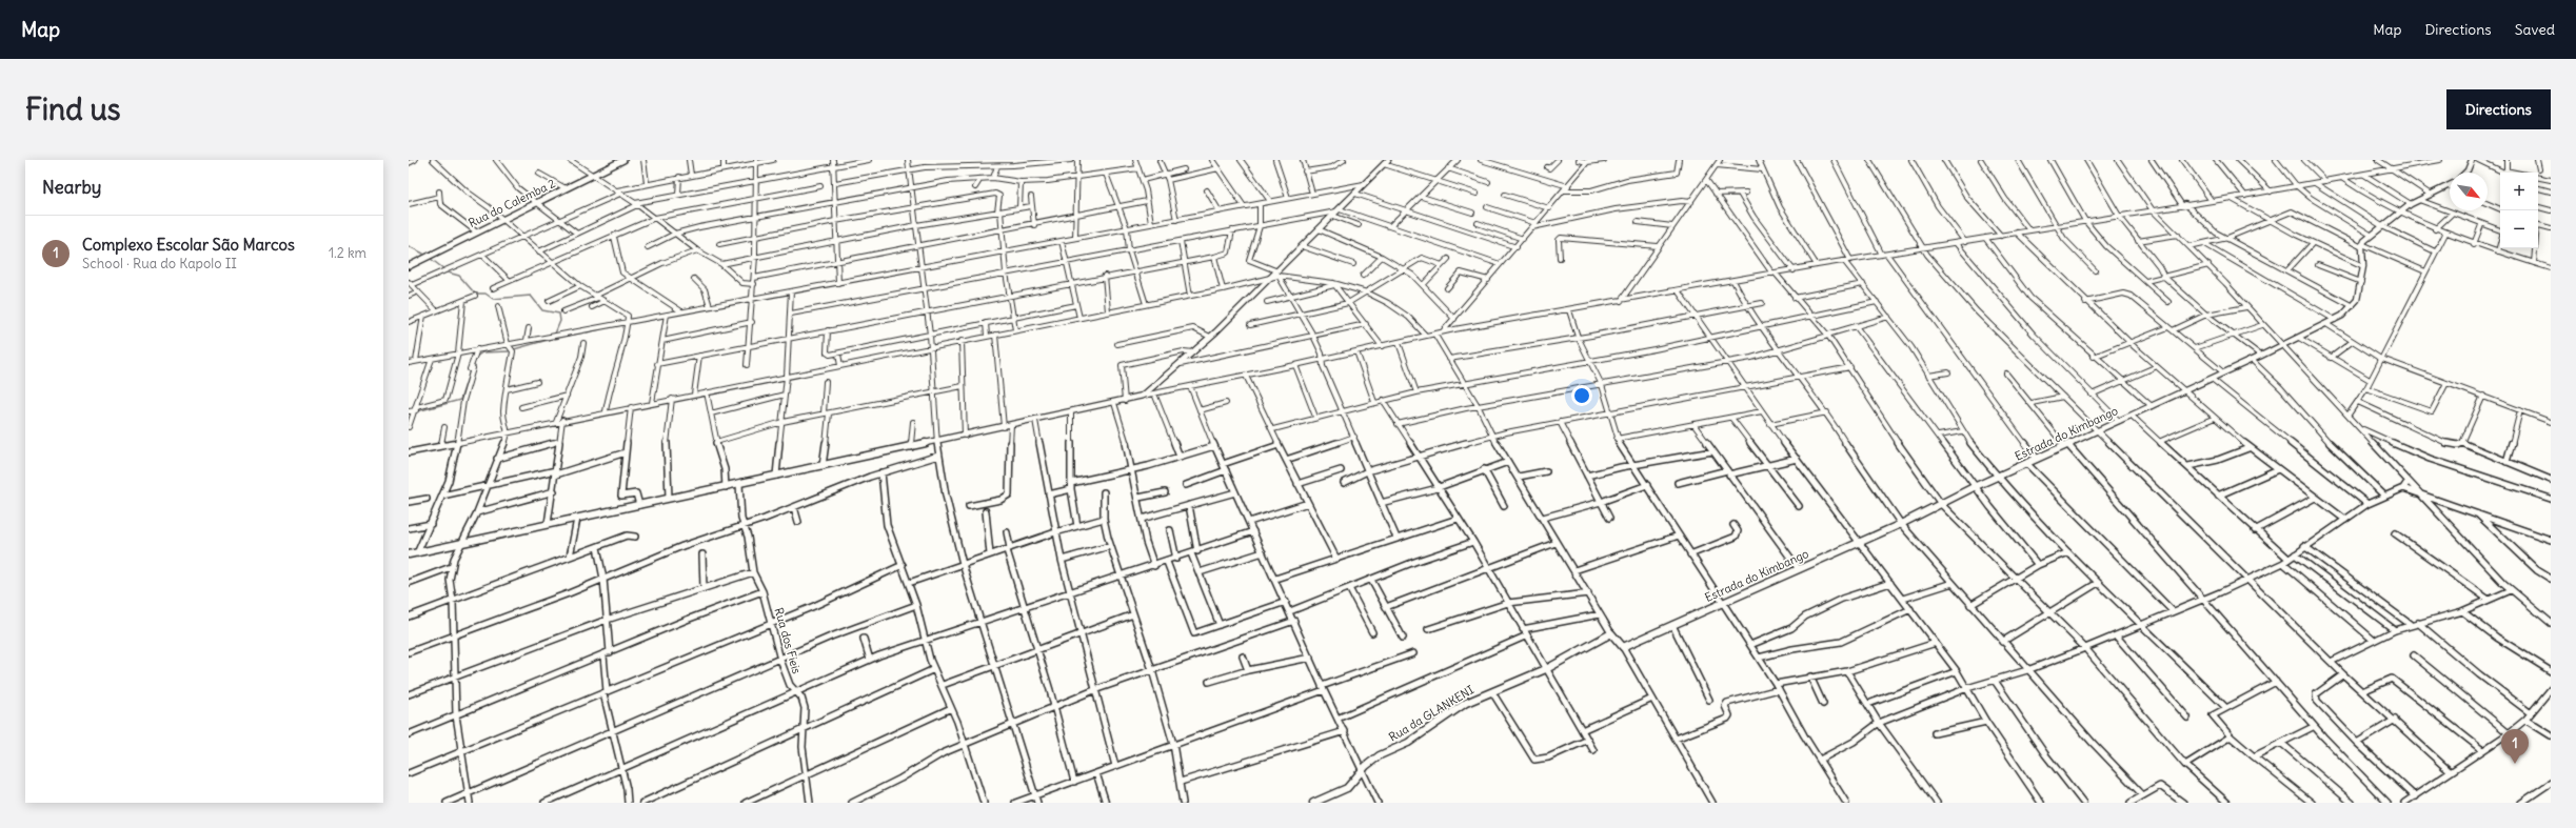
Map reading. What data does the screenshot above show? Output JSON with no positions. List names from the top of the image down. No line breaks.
{"streets":{"main road":["Rua do Calemba 2"],"street":["Estrada do Kimbango","Rua dos Fieis","Rua da GLANKENI"]},"north":"bottom right","page":{"header":"Map","nav":["Map","Directions","Saved"],"buttons":"Directions","title":"Find us","heading":"Nearby","map_buttons":["+","−"],"list":[{"mark":"1","name":"Complexo Escolar São Marcos","note":"School · Rua do Kapolo II","value":"1.2 km"}],"pins":"1"}}
